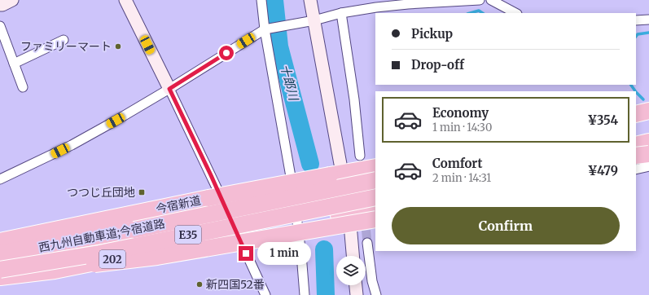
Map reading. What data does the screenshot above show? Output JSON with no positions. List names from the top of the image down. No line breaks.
{"streets":{"highway":["今宿新道","E35","西九州自動車道;今宿道路","202"]},"water":["十郎川"],"places":{"other":["ファミリーマート","新四国52番"],"transit":["つつじ丘団地"]},"page":{"banner":["Pickup","Drop-off"],"list":[{"name":"Economy","note":"1 min · 14:30","value":"¥354"},{"name":"Comfort","note":"2 min · 14:31","value":"¥479"}],"buttons":"Confirm","bubble":"1 min"}}
